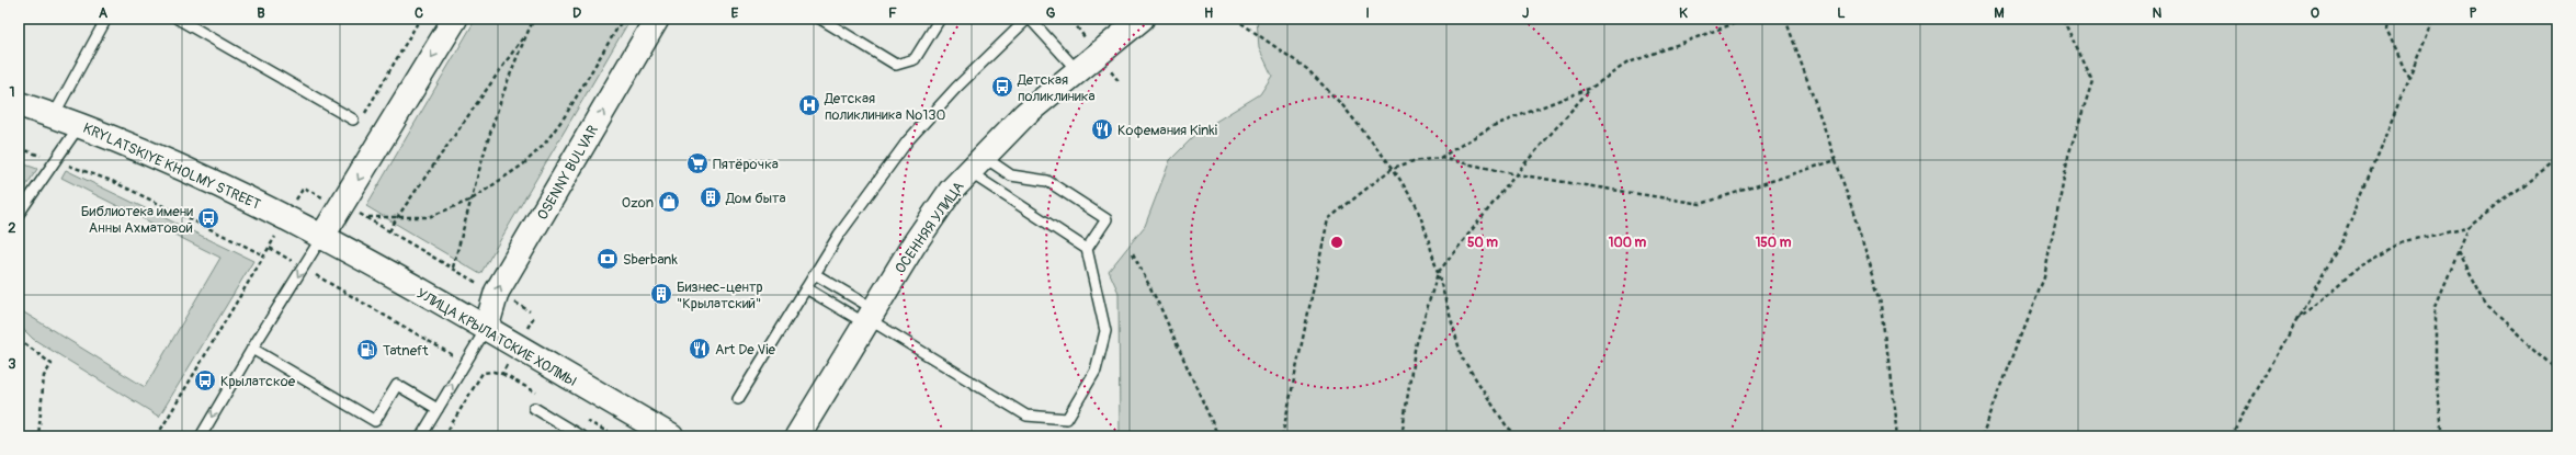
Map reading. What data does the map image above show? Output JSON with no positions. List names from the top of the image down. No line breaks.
{"streets":{"street":["KRYLATSKIYE KHOLMY STREET","OSENNY BULVAR","ОСЕННЯЯ УЛИЦА","УЛИЦА КРЫЛАТСКИЕ ХОЛМЫ"]},"crossings":[["KRYLATSKIYE KHOLMY STREET","УЛИЦА КРЫЛАТСКИЕ ХОЛМЫ"],["OSENNY BULVAR","УЛИЦА КРЫЛАТСКИЕ ХОЛМЫ"]],"places":{"bus stop":["Детская поликлиника","Библиотека имени Анны Ахматовой","Крылатское"],"hospital":["Детская поликлиника №130"],"restaurant":["Кофемания Kinki","Art De Vie"],"supermarket":["Пятёрочка"],"building":["Дом быта","Бизнес-центр \"Крылатский\""],"shop":["Ozon"],"bank":["Sberbank"],"fuel station":["Tatneft"]},"grid":{"columns":["A","B","C","D","E","F","G","H","I","J","K","L","M","N","O","P"],"rows":["1","2","3"]},"rings":["50 m","100 m","150 m"]}
